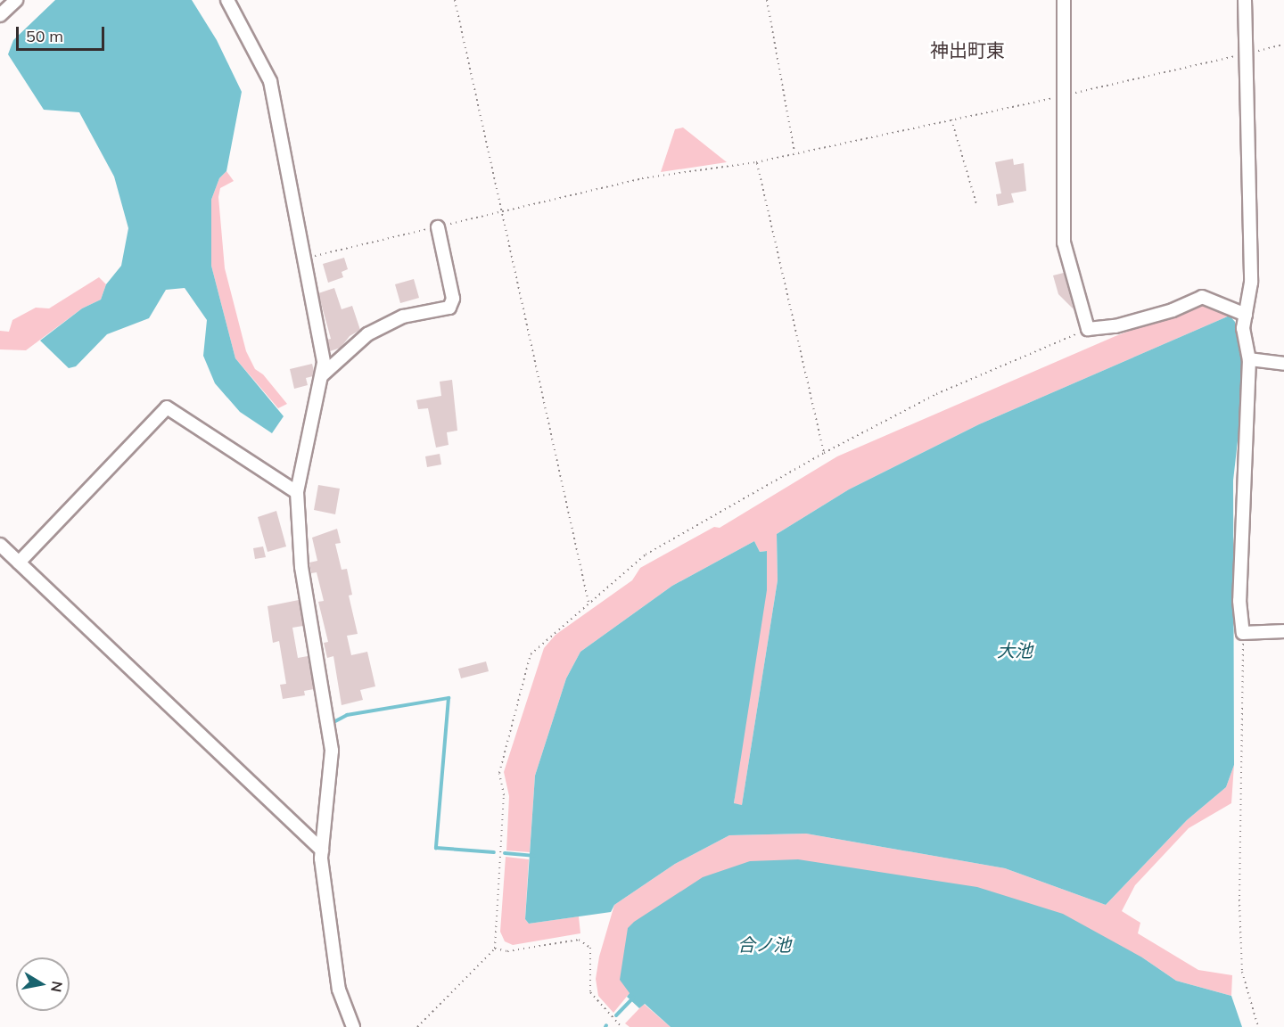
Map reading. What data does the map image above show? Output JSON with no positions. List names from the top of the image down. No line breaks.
{"districts":["神出町東"],"water":["大池","合ノ池"],"scale_bar":"50 m","north":"right"}
